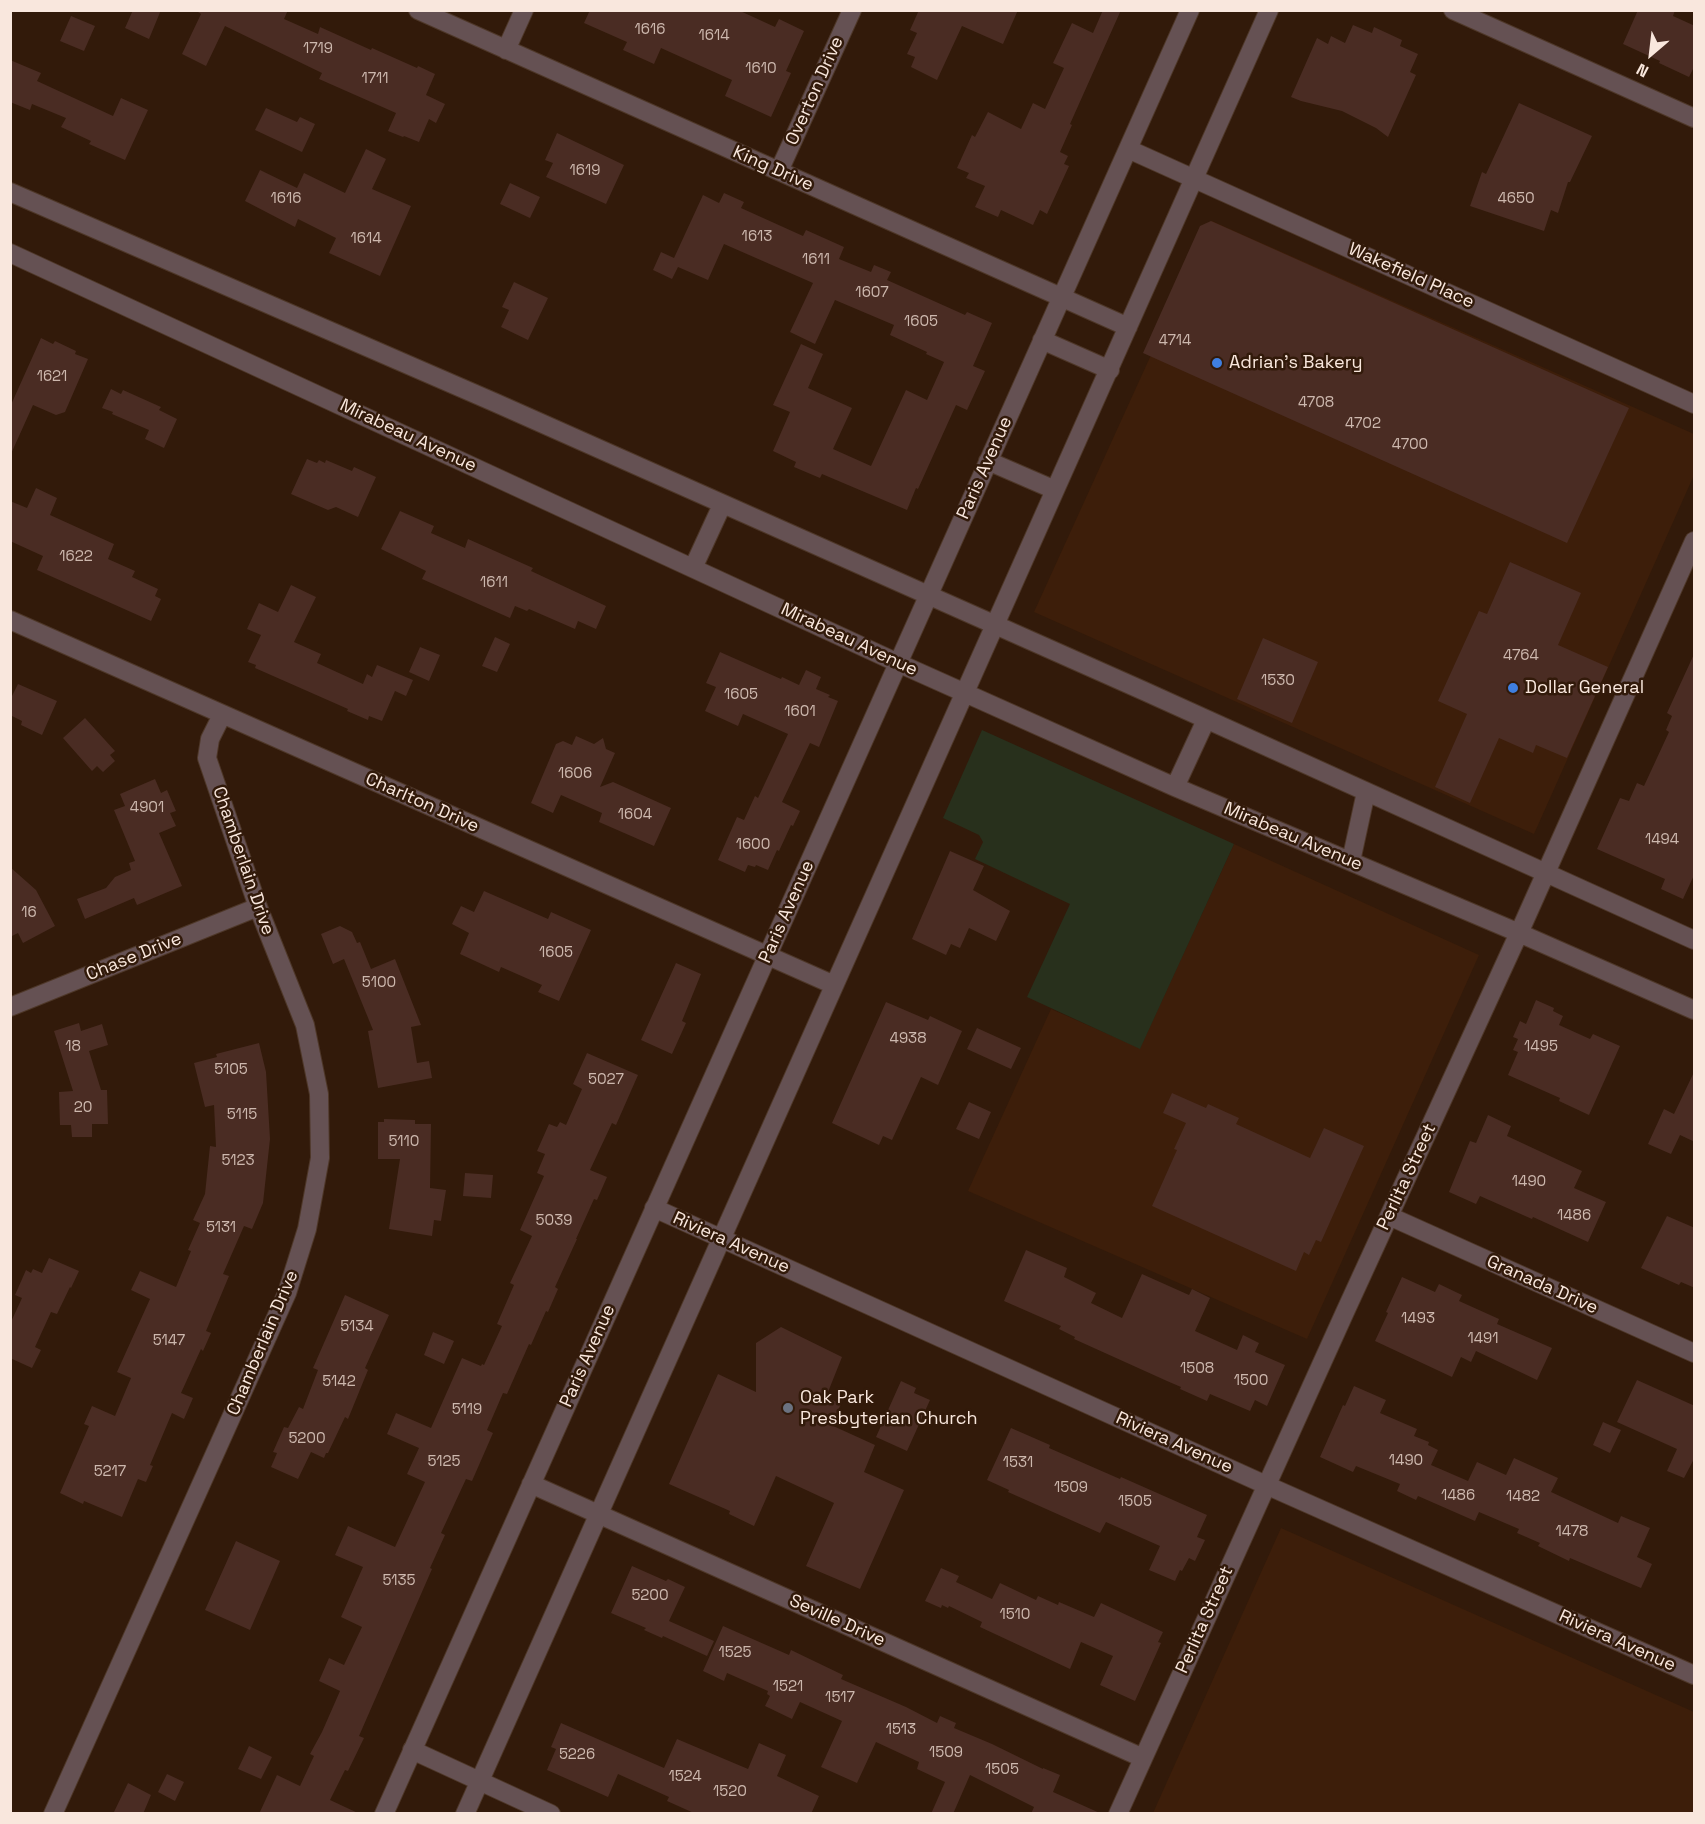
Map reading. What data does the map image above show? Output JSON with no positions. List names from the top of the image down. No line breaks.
{"streets":{"street":["Overton Drive","King Drive","Wakefield Place","Mirabeau Avenue","Paris Avenue","Charlton Drive","Chamberlain Drive","Chase Drive","Perlita Street","Riviera Avenue","Granada Drive","Seville Drive"]},"crossings":[["Overton Drive","King Drive"],["King Drive","Paris Avenue"],["Wakefield Place","Paris Avenue"],["Mirabeau Avenue","Paris Avenue"],["Mirabeau Avenue","Perlita Street"],["Paris Avenue","Charlton Drive"],["Paris Avenue","Riviera Avenue"],["Paris Avenue","Seville Drive"],["Charlton Drive","Chamberlain Drive"],["Chamberlain Drive","Chase Drive"],["Perlita Street","Riviera Avenue"],["Perlita Street","Granada Drive"],["Perlita Street","Seville Drive"]],"places":["Adrian's Bakery","Dollar General","Oak Park Presbyterian Church"],"house_numbers":["1616","1614","1719","1610","1711","1619","1616","4650","1613","1614","1611","1607","1605","4714","1621","4708","4702","4700","1622","1611","4764","1530","1605","1601","1606","4901","1604","1494","1600","16","1605","5100","4938","18","1495","5105","5027","20","5115","5110","5123","1490","1486","5039","5131","1493","5134","1491","5147","1508","1500","5142","5119","5200","1490","5125","1531","5217","1509","1486","1482","1505","1478","5135","5200","1510","1525","1521","1517","1513","1509","5226","1505","1524","1520"],"north":"bottom left"}
